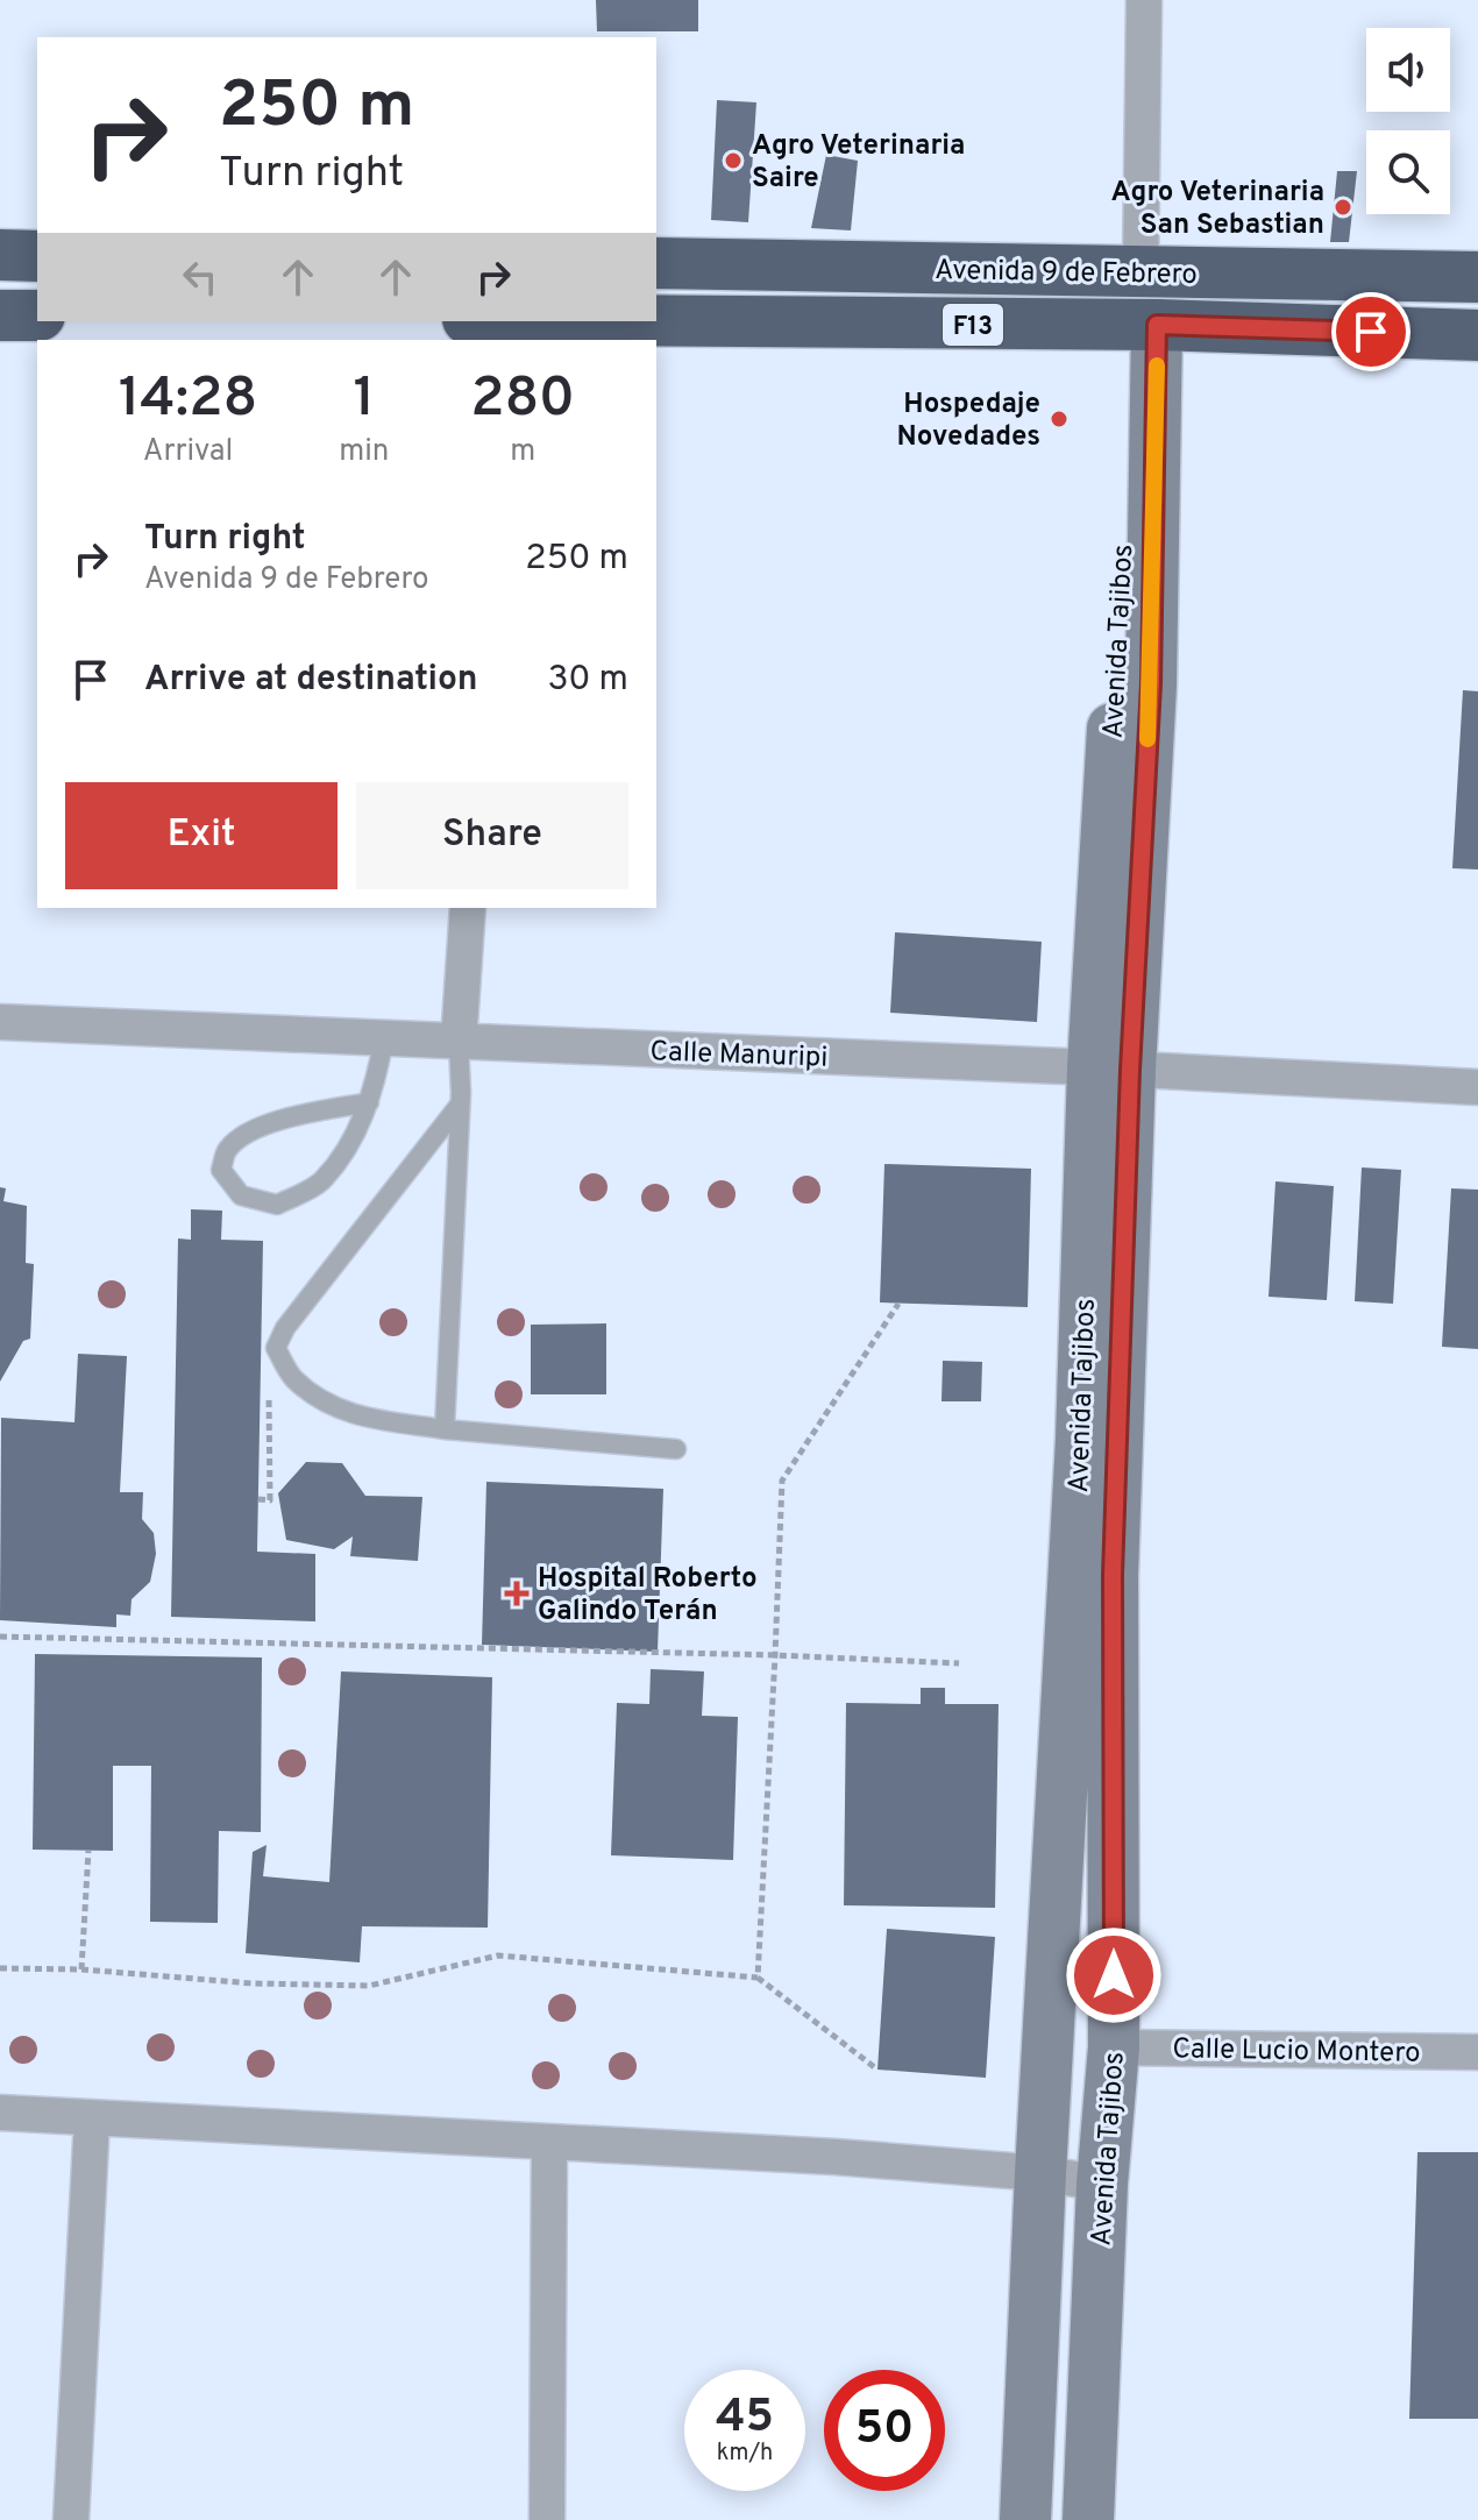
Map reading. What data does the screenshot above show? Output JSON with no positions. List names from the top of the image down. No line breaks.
{"streets":{"highway":["Avenida 9 de Febrero","F13"],"main road":["Avenida Tajibos"],"street":["Calle Manuripi","Calle Lucio Montero"]},"crossings":[["Avenida 9 de Febrero","Avenida Tajibos"],["Avenida Tajibos","Calle Manuripi"],["Avenida Tajibos","Calle Lucio Montero"]],"places":{"other":["Agro Veterinaria Saire","Agro Veterinaria San Sebastian","Hospedaje Novedades"],"health":["Hospital Roberto Galindo Terán"]},"page":{"turn":["250 m","Turn right"],"eta":["14:28","Arrival","1","min","280","m"],"list":[{"name":"Turn right","note":"Avenida 9 de Febrero","value":"250 m"},{"name":"Arrive at destination","value":"30 m"}],"buttons":["Exit","Share"],"speed":"45 km/h","limit":"50"}}
